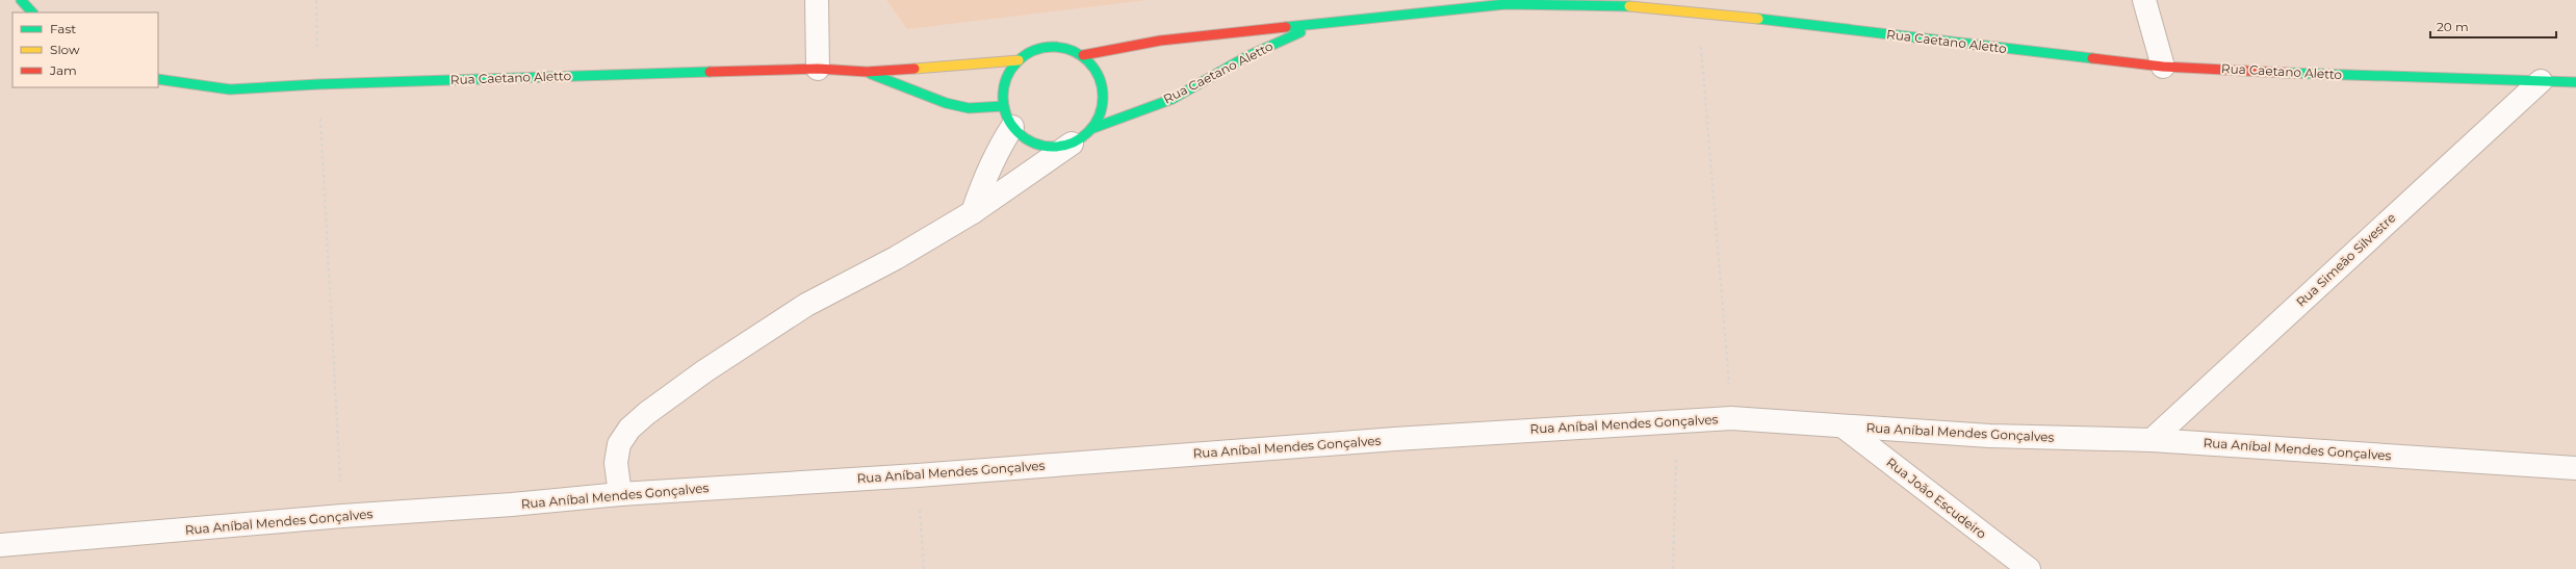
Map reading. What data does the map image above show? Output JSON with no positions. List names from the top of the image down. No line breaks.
{"streets":{"street":["Rua Caetano Aletto","Rua Simeão Silvestre","Rua Aníbal Mendes Gonçalves","Rua João Escudeiro"]},"crossings":[["Rua Caetano Aletto","Rua Simeão Silvestre"],["Rua Simeão Silvestre","Rua Aníbal Mendes Gonçalves"],["Rua Aníbal Mendes Gonçalves","Rua João Escudeiro"]],"legend":["Fast","Slow","Jam"],"scale_bar":"20 m"}
